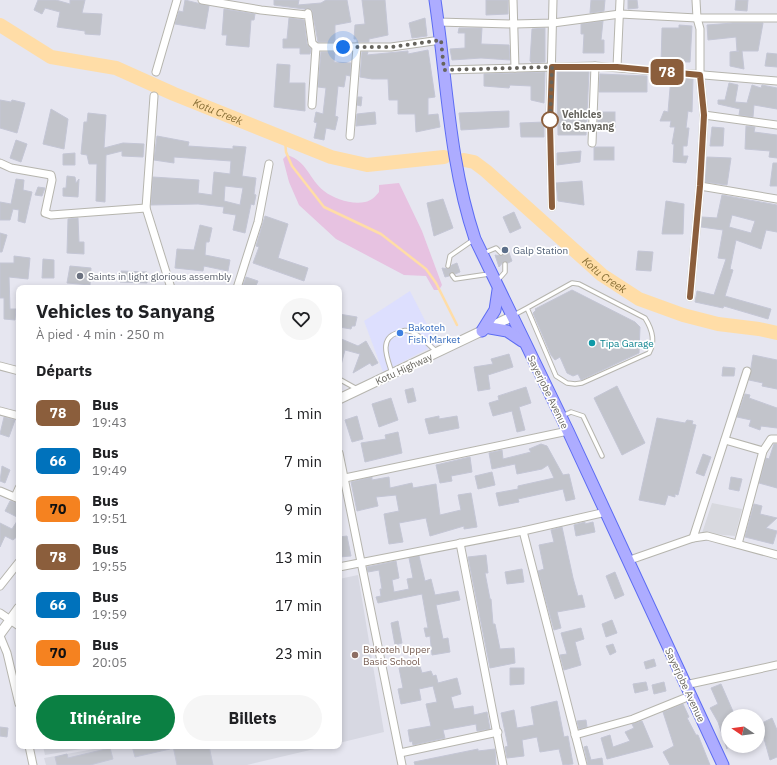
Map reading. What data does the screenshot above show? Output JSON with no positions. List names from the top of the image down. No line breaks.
{"streets":{"main road":["Sayerjobe Avenue"],"street":["Kotu Highway"]},"crossings":[["Kotu Highway","Sayerjobe Avenue"]],"water":["Kotu Creek"],"places":["Vehicles to Sanyang","Galp Station","Saints in light glorious assembly","Bakoteh Fish Market","Tipa Garage","Bakoteh Upper Basic School"],"lines":["bus line 78"],"north":"left","page":{"on_map":"78","heading":[["Vehicles to Sanyang","À pied · 4 min · 250 m"],"Départs"],"list":[{"mark":"78","name":"Bus","note":"19:43","value":"1 min"},{"mark":"66","name":"Bus","note":"19:49","value":"7 min"},{"mark":"70","name":"Bus","note":"19:51","value":"9 min"},{"mark":"78","name":"Bus","note":"19:55","value":"13 min"},{"mark":"66","name":"Bus","note":"19:59","value":"17 min"},{"mark":"70","name":"Bus","note":"20:05","value":"23 min"}],"buttons":["Itinéraire","Billets"]}}
